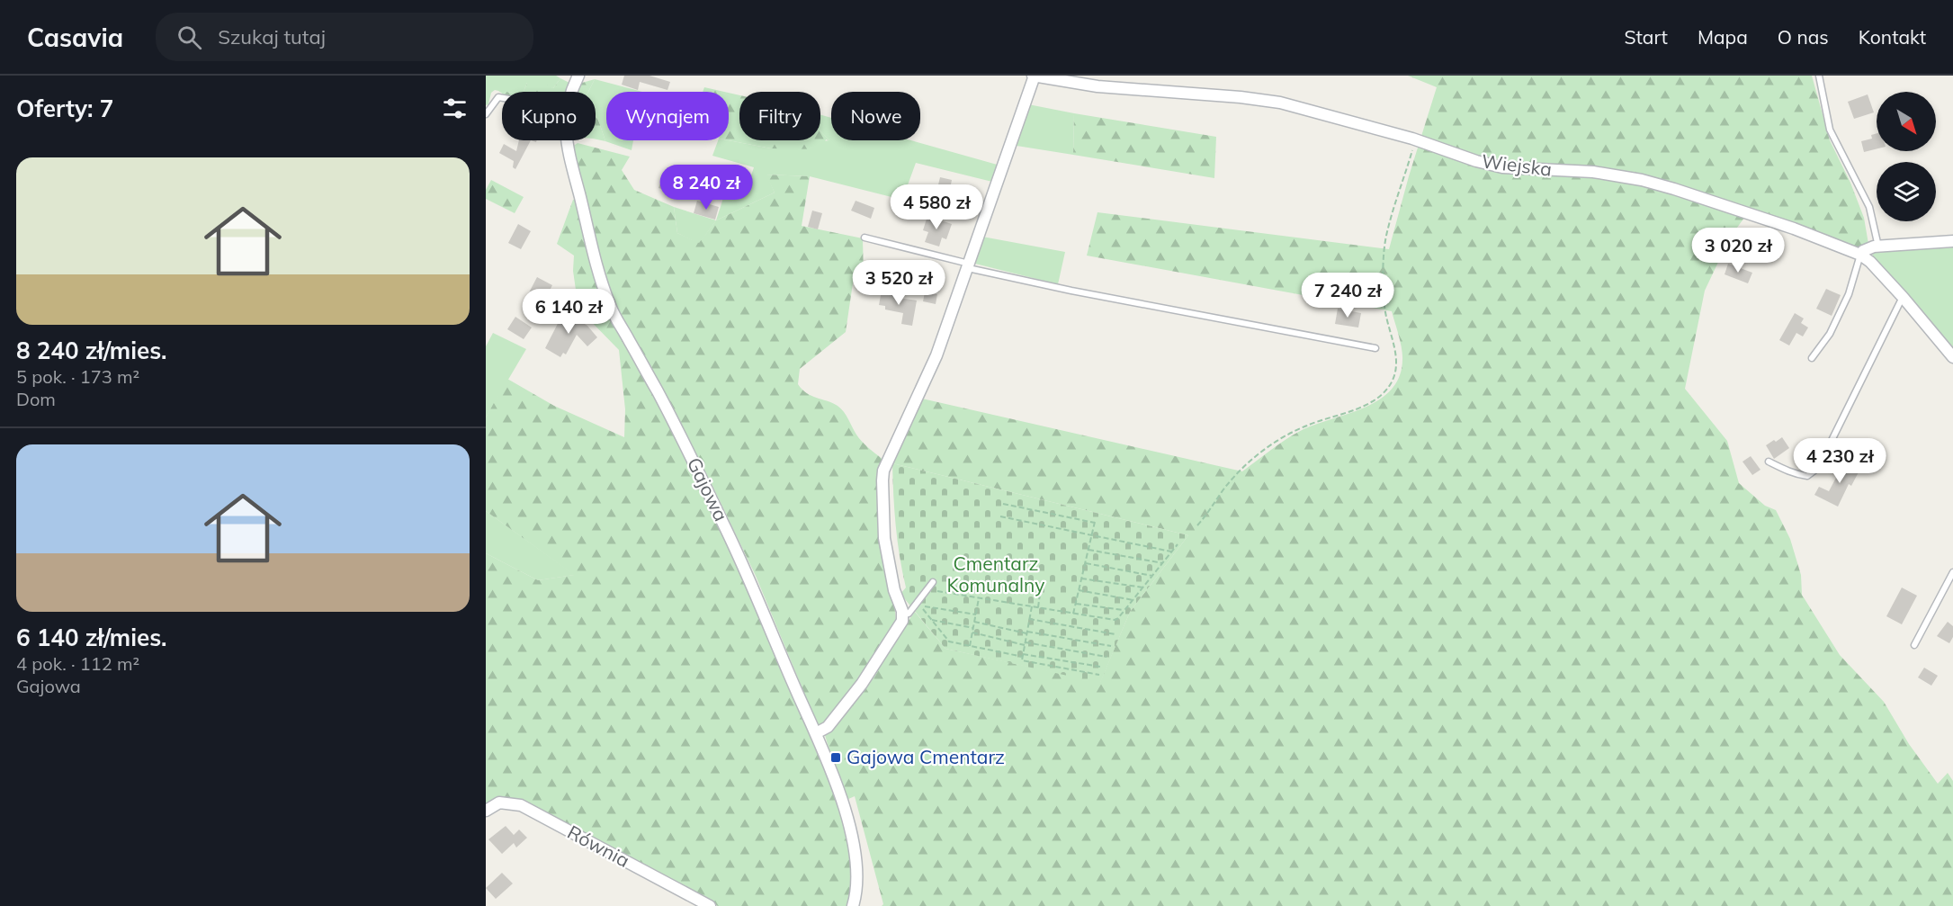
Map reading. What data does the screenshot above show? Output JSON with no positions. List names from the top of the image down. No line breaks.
{"streets":{"street":["Wiejska","Gajowa","Równia"]},"parks":["Cmentarz Komunalny"],"places":{"transit":["Gajowa Cmentarz"]},"north":"bottom right","page":{"header":"Casavia","search":"Szukaj tutaj","nav":["Start","Mapa","O nas","Kontakt"],"heading":"Oferty: 7","chip":["Kupno","Wynajem","Filtry","Nowe"],"list":[{"name":"8 240 zł/mies.","note":"5 pok. · 173 m² · Dom"},{"name":"6 140 zł/mies.","note":"4 pok. · 112 m² · Gajowa"}],"price":["8 240 zł","4 580 zł","3 020 zł","3 520 zł","7 240 zł","6 140 zł","4 230 zł"]}}
